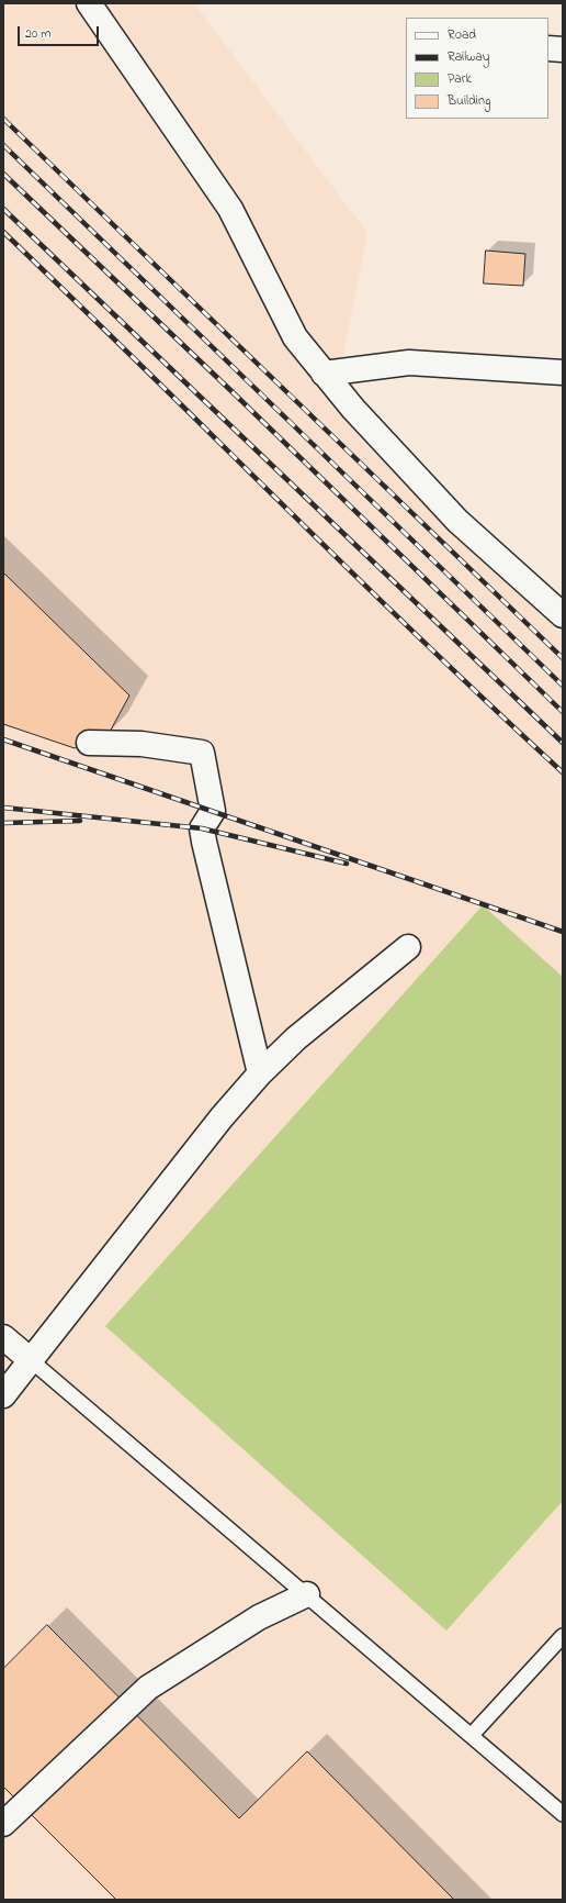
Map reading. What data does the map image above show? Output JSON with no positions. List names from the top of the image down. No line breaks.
{"legend":["Road","Railway","Park","Building"],"scale_bar":"20 m"}
